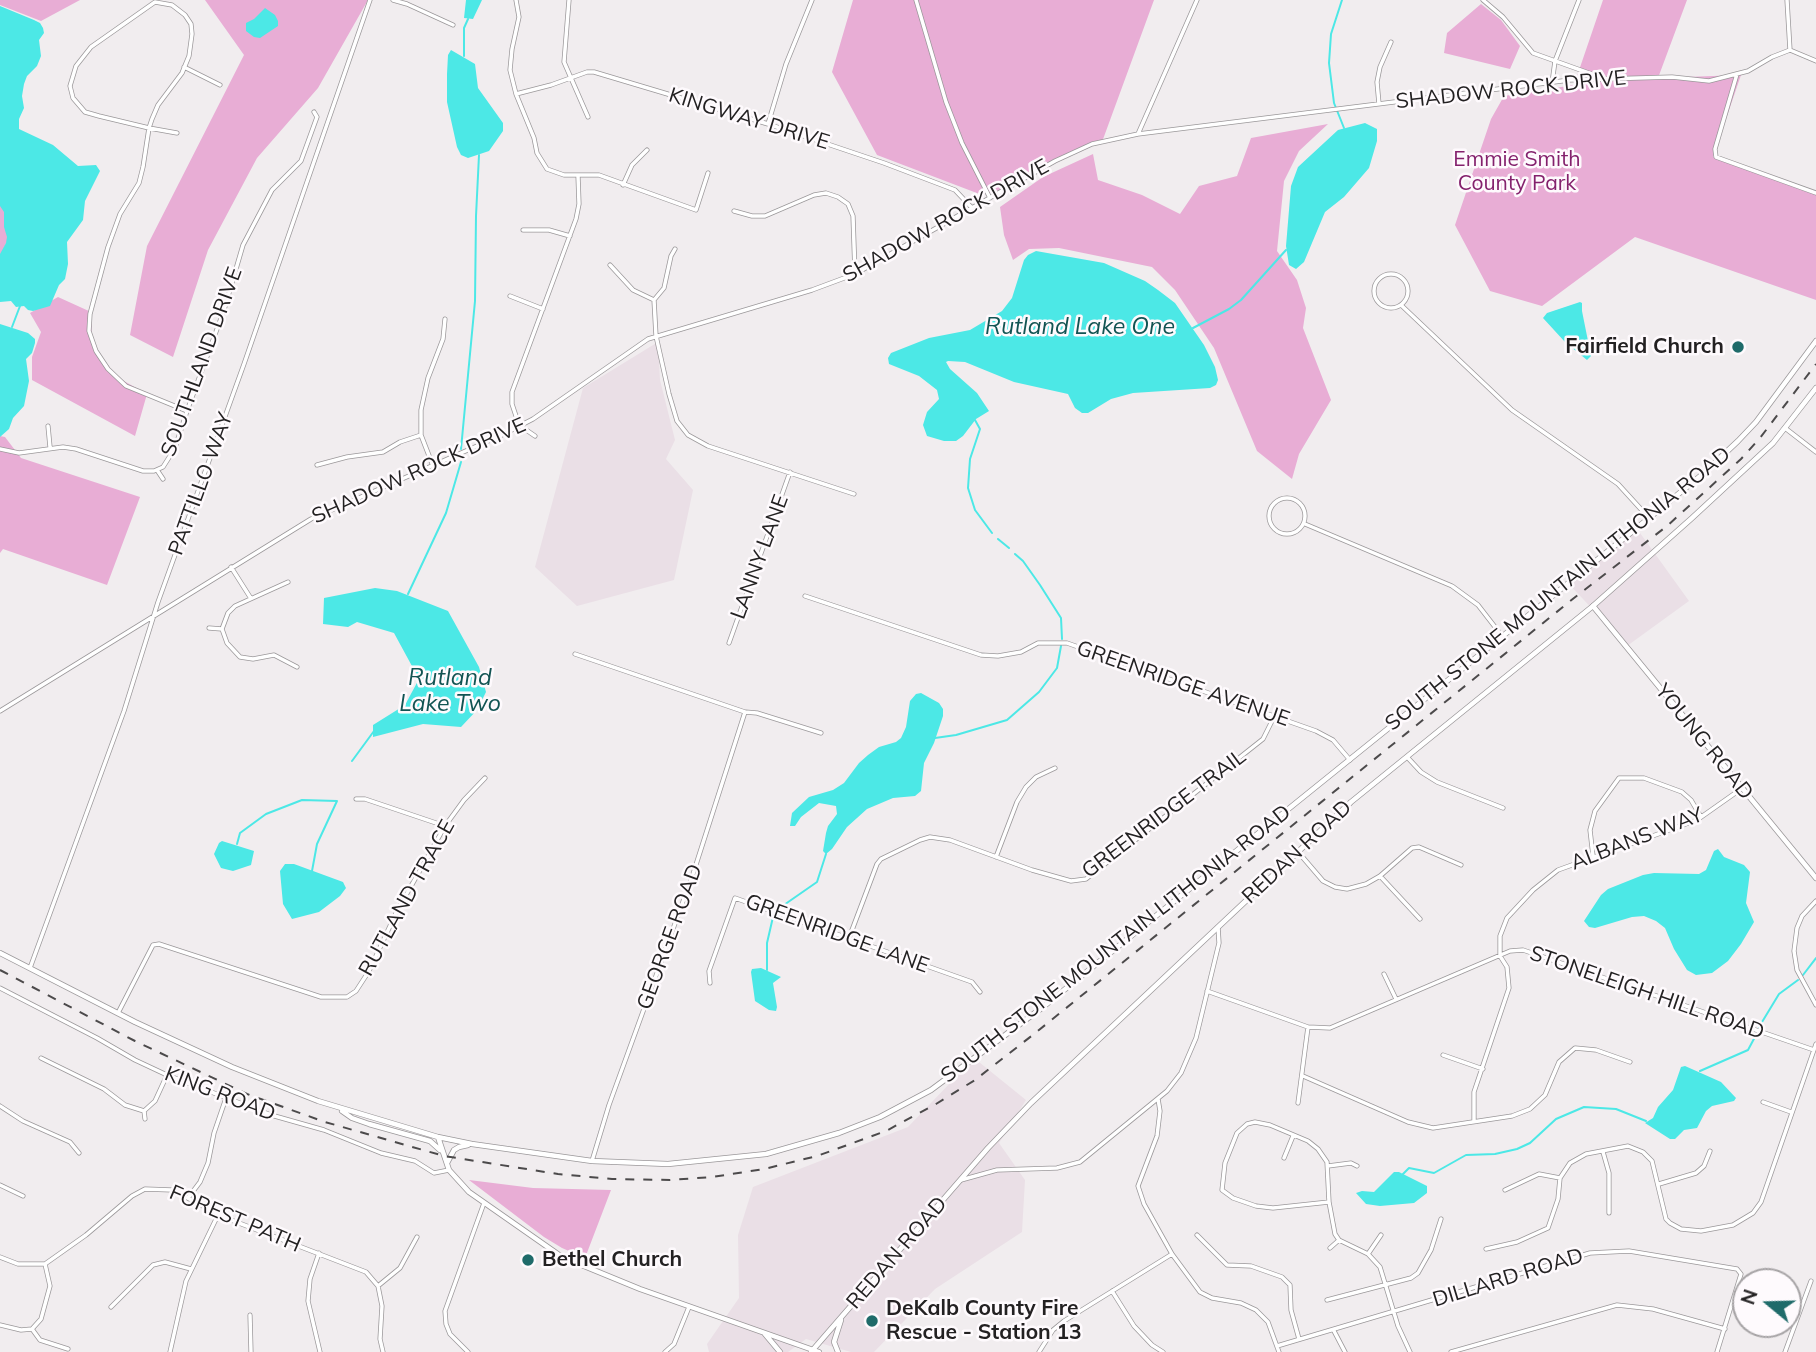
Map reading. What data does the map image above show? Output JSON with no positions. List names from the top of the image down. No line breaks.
{"streets":{"main road":["SOUTH STONE MOUNTAIN LITHONIA ROAD","YOUNG ROAD","REDAN ROAD"],"street":["SHADOW ROCK DRIVE","KINGWAY DRIVE","SOUTHLAND DRIVE","PATTILLO WAY","LANNY LANE","GREENRIDGE AVENUE","GREENRIDGE TRAIL","ALBANS WAY","RUTLAND TRACE","GREENRIDGE LANE","GEORGE ROAD","STONELEIGH HILL ROAD","KING ROAD","FOREST PATH","DILLARD ROAD"]},"crossings":[["SHADOW ROCK DRIVE","KINGWAY DRIVE"],["SHADOW ROCK DRIVE","PATTILLO WAY"],["PATTILLO WAY","SOUTH STONE MOUNTAIN LITHONIA ROAD"],["SOUTH STONE MOUNTAIN LITHONIA ROAD","GREENRIDGE AVENUE"],["SOUTH STONE MOUNTAIN LITHONIA ROAD","RUTLAND TRACE"],["SOUTH STONE MOUNTAIN LITHONIA ROAD","GEORGE ROAD"],["GREENRIDGE AVENUE","GREENRIDGE TRAIL"],["YOUNG ROAD","ALBANS WAY"],["YOUNG ROAD","REDAN ROAD"],["GREENRIDGE TRAIL","GREENRIDGE LANE"],["ALBANS WAY","STONELEIGH HILL ROAD"]],"water":["Rutland Lake One","Rutland Lake Two"],"parks":["Emmie Smith County Park"],"places":["Fairfield Church","Bethel Church","DeKalb County Fire Rescue - Station 13"],"north":"left"}
